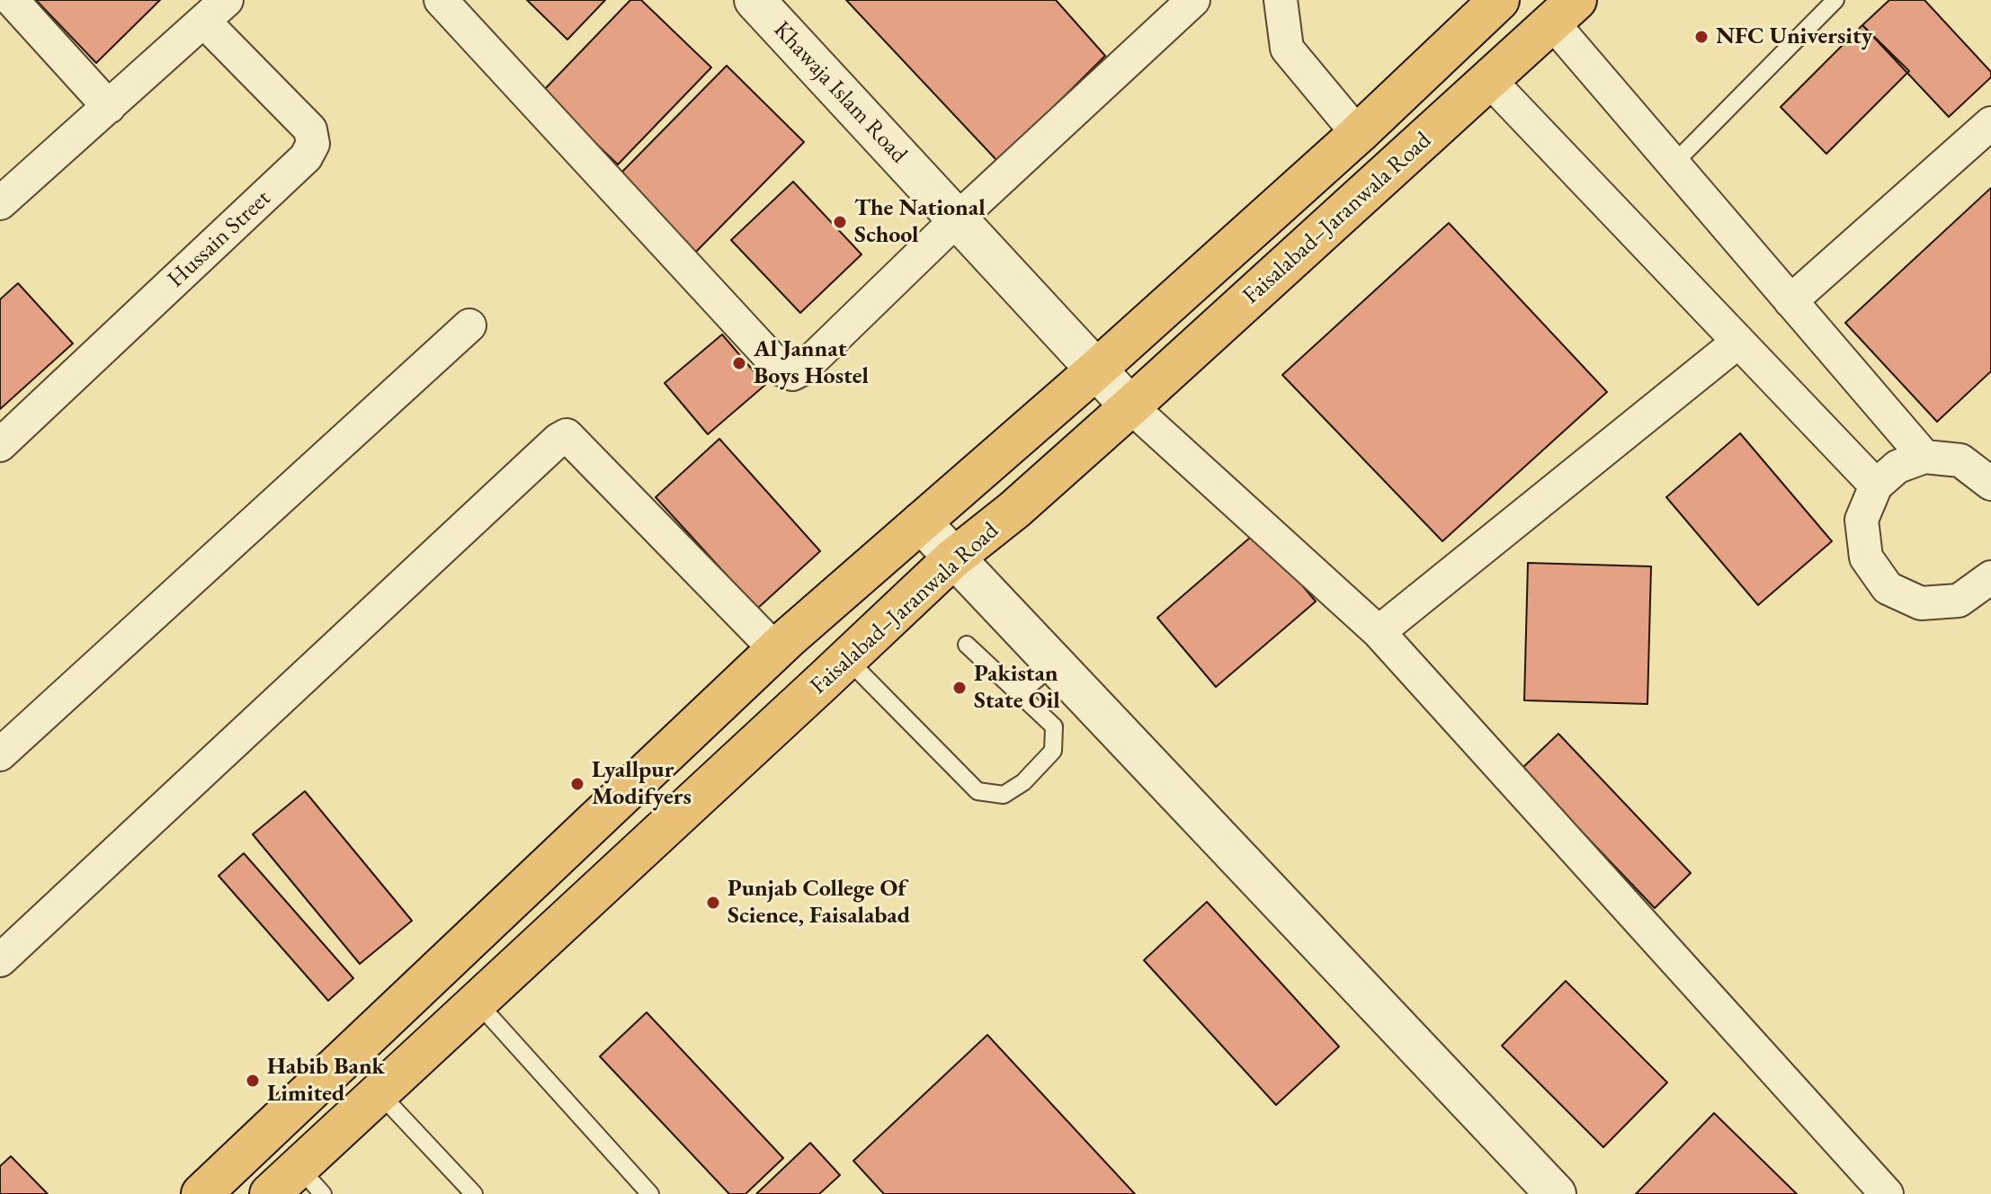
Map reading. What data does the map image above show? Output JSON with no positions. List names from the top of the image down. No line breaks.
{"streets":{"main road":["Faisalabad–Jaranwala Road"],"street":["Khawaja Islam Road","Hussain Street"]},"crossings":[["Khawaja Islam Road","Faisalabad–Jaranwala Road"]],"places":["NFC University","The National School","Al Jannat Boys Hostel","Pakistan State Oil","Lyallpur Modifyers","Punjab College Of Science, Faisalabad","Habib Bank Limited"]}
